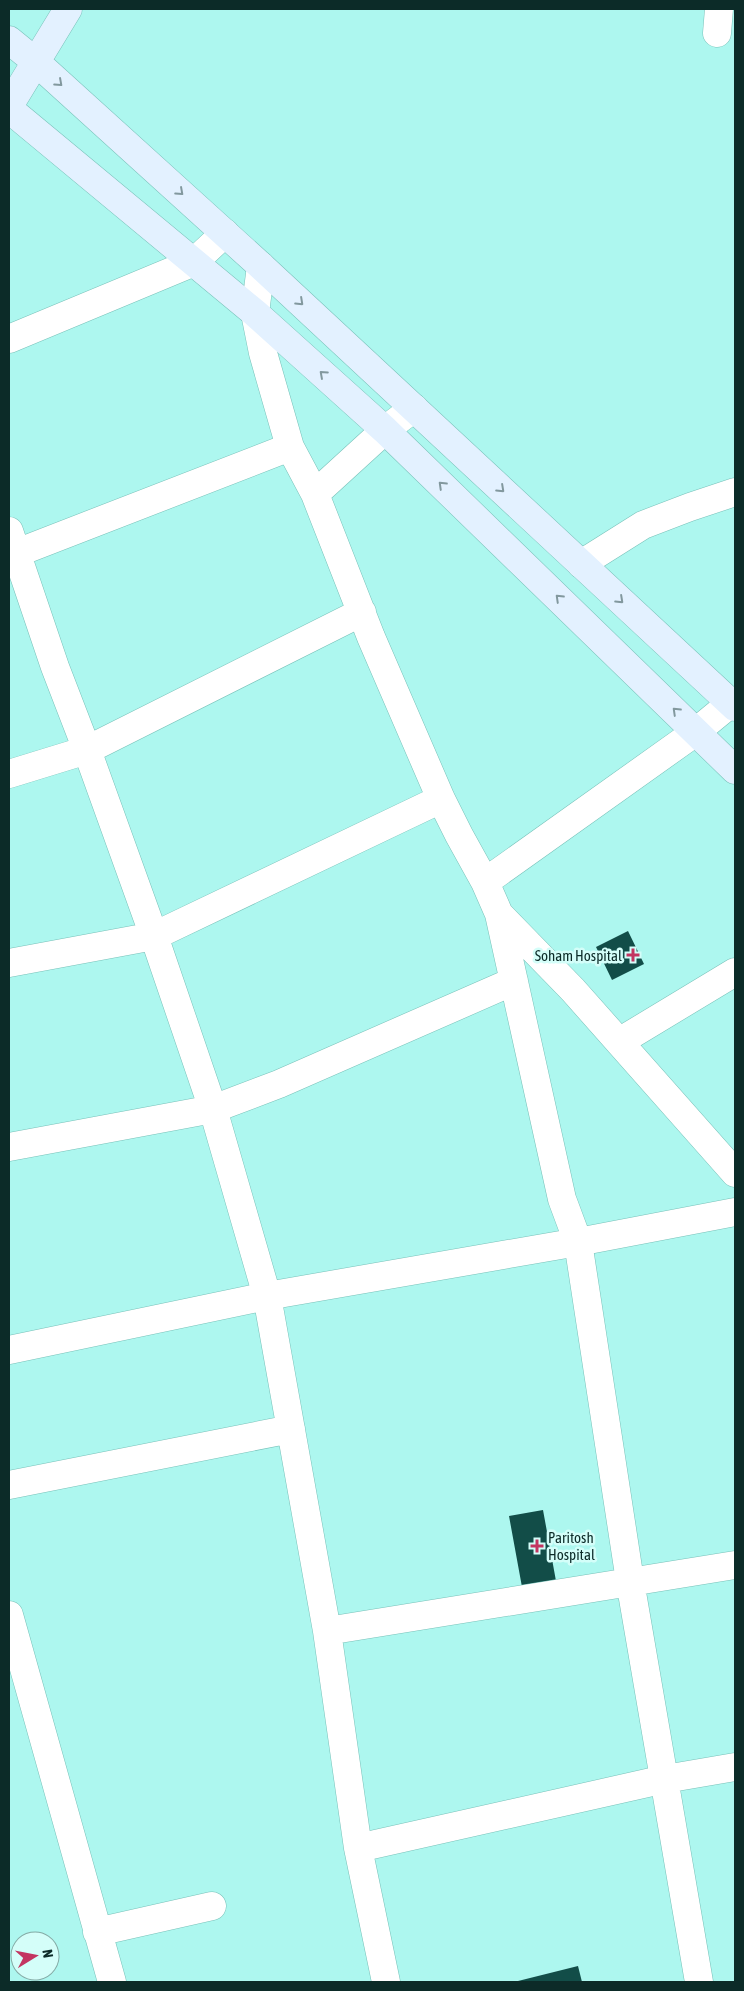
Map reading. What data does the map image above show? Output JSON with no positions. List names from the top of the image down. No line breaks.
{"places":{"health":["Soham Hospital","Paritosh Hospital"]},"north":"right"}
